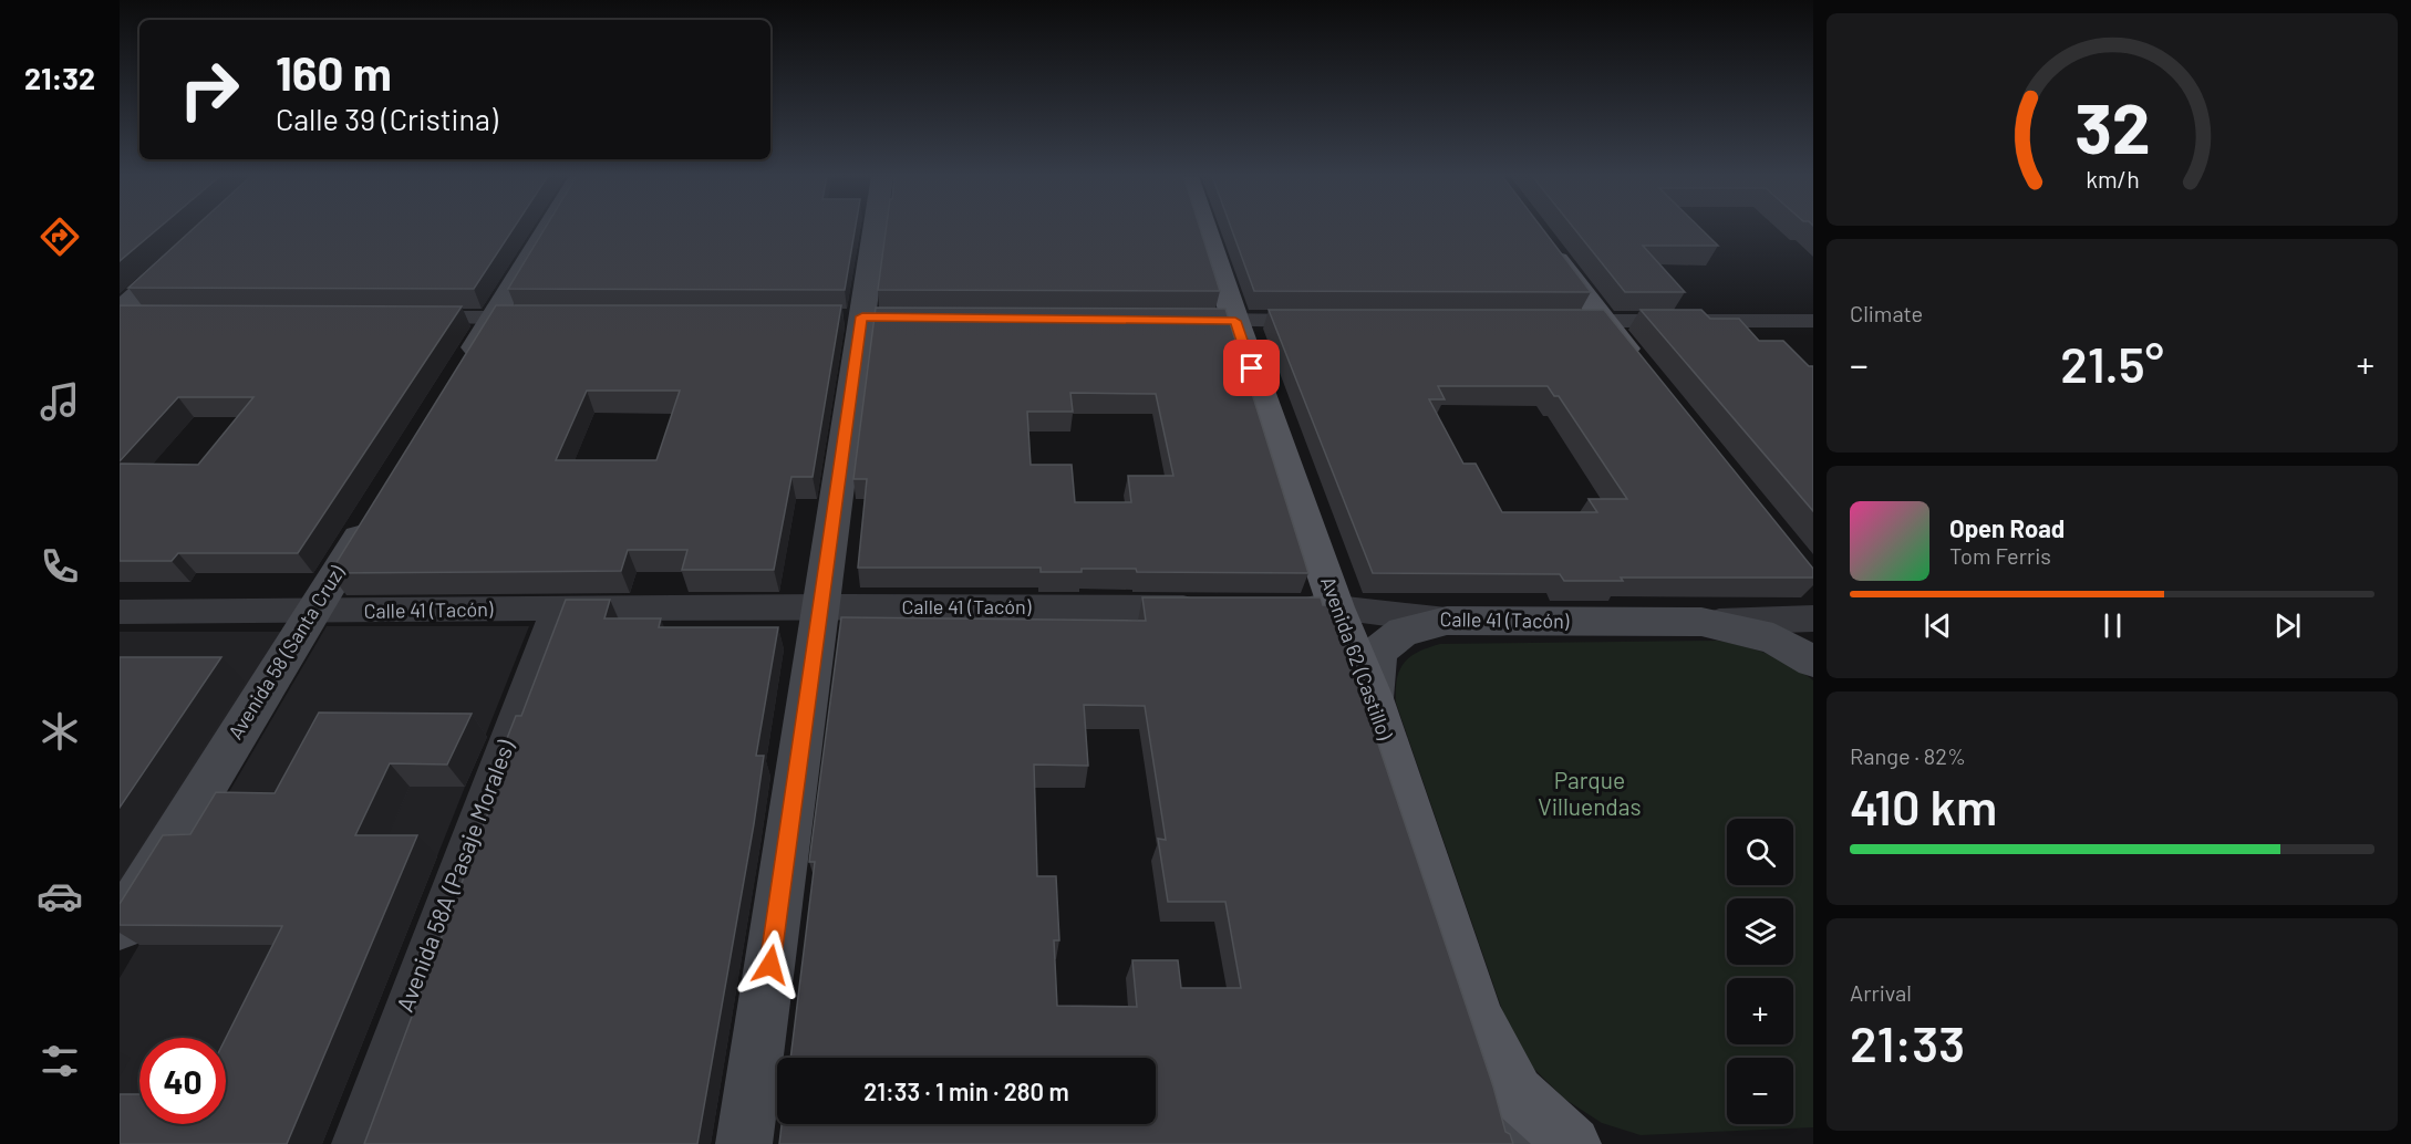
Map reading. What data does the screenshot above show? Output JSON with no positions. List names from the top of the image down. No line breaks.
{"streets":{"main road":["Avenida 62 (Castillo)"],"street":["Calle 41 (Tacón)","Avenida 58 (Santa Cruz)","Avenida 58A (Pasaje Morales)"]},"crossings":[["Calle 41 (Tacón)","Avenida 58 (Santa Cruz)"],["Calle 41 (Tacón)","Avenida 62 (Castillo)"],["Calle 41 (Tacón)","Avenida 58A (Pasaje Morales)"]],"parks":["Parque Villuendas"],"page":{"tabs":"21:32","turn":["160 m","Calle 39 (Cristina)"],"tile":["Climate",["Range · 82%","410 km"],["Arrival","21:33"]],"heat":["−","21.5°","+"],"song":["Open Road","Tom Ferris"],"map_buttons":["+","−"],"limit":"40","trip":"21:33 · 1 min · 280 m","gauge":["32","km/h"]}}
